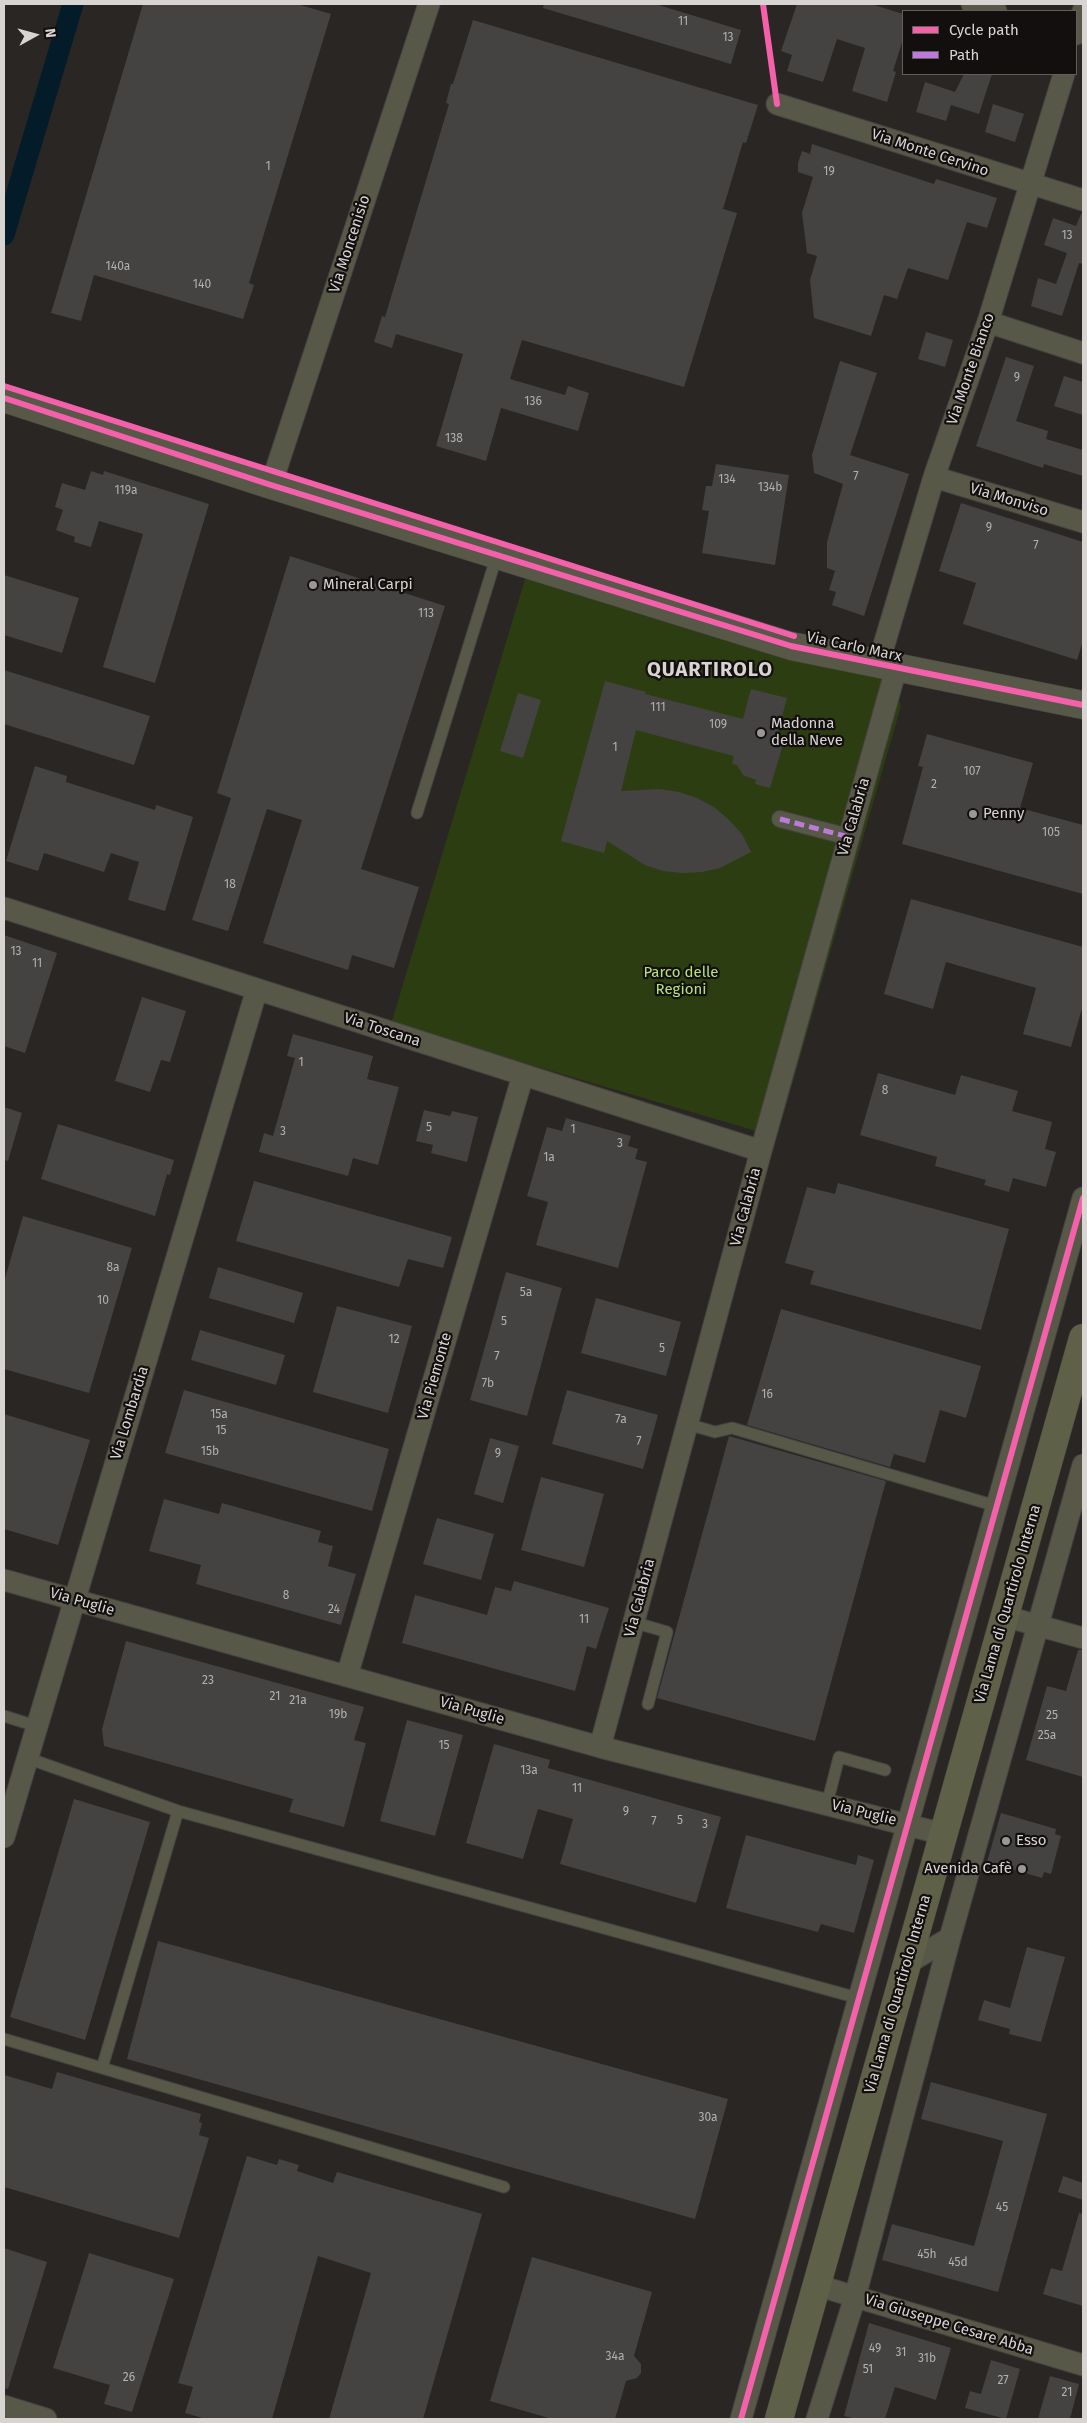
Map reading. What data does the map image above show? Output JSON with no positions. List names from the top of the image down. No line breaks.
{"streets":{"main road":["Via Lama di Quartirolo Interna"],"street":["Via Monte Cervino","Via Moncenisio","Via Monte Bianco","Via Monviso","Via Carlo Marx","Via Calabria","Via Toscana","Via Piemonte","Via Lombardia","Via Puglie","Via Giuseppe Cesare Abba"]},"crossings":[["Via Monte Cervino","Via Monte Bianco"],["Via Moncenisio","Via Carlo Marx"],["Via Monte Bianco","Via Monviso"],["Via Monte Bianco","Via Carlo Marx"],["Via Monte Bianco","Via Calabria"],["Via Carlo Marx","Via Calabria"],["Via Calabria","Via Toscana"],["Via Calabria","Via Puglie"],["Via Toscana","Via Piemonte"],["Via Toscana","Via Lombardia"],["Via Piemonte","Via Puglie"],["Via Lombardia","Via Puglie"],["Via Puglie","Via Lama di Quartirolo Interna"],["Via Lama di Quartirolo Interna","Via Giuseppe Cesare Abba"]],"districts":["QUARTIROLO"],"parks":["Parco delle Regioni"],"places":["Mineral Carpi","Madonna della Neve","Penny","Esso","Avenida Cafè"],"house_numbers":["11","13","1","19","13","140a","140","9","136","138","7","134","134b","119a","9","7","113","111","109","1","107","2","105","18","13","11","1","8","5","1","3","3","1a","8a","5a","10","5","12","5","7","7b","16","15a","7a","15","7","15b","9","8","24","11","23","21","21a","19b","25","25a","15","13a","11","9","5","7","3","30a","45","45h","45d","49","31","34a","31b","51","26","27","21"],"legend":["Cycle path","Path"],"north":"right"}
